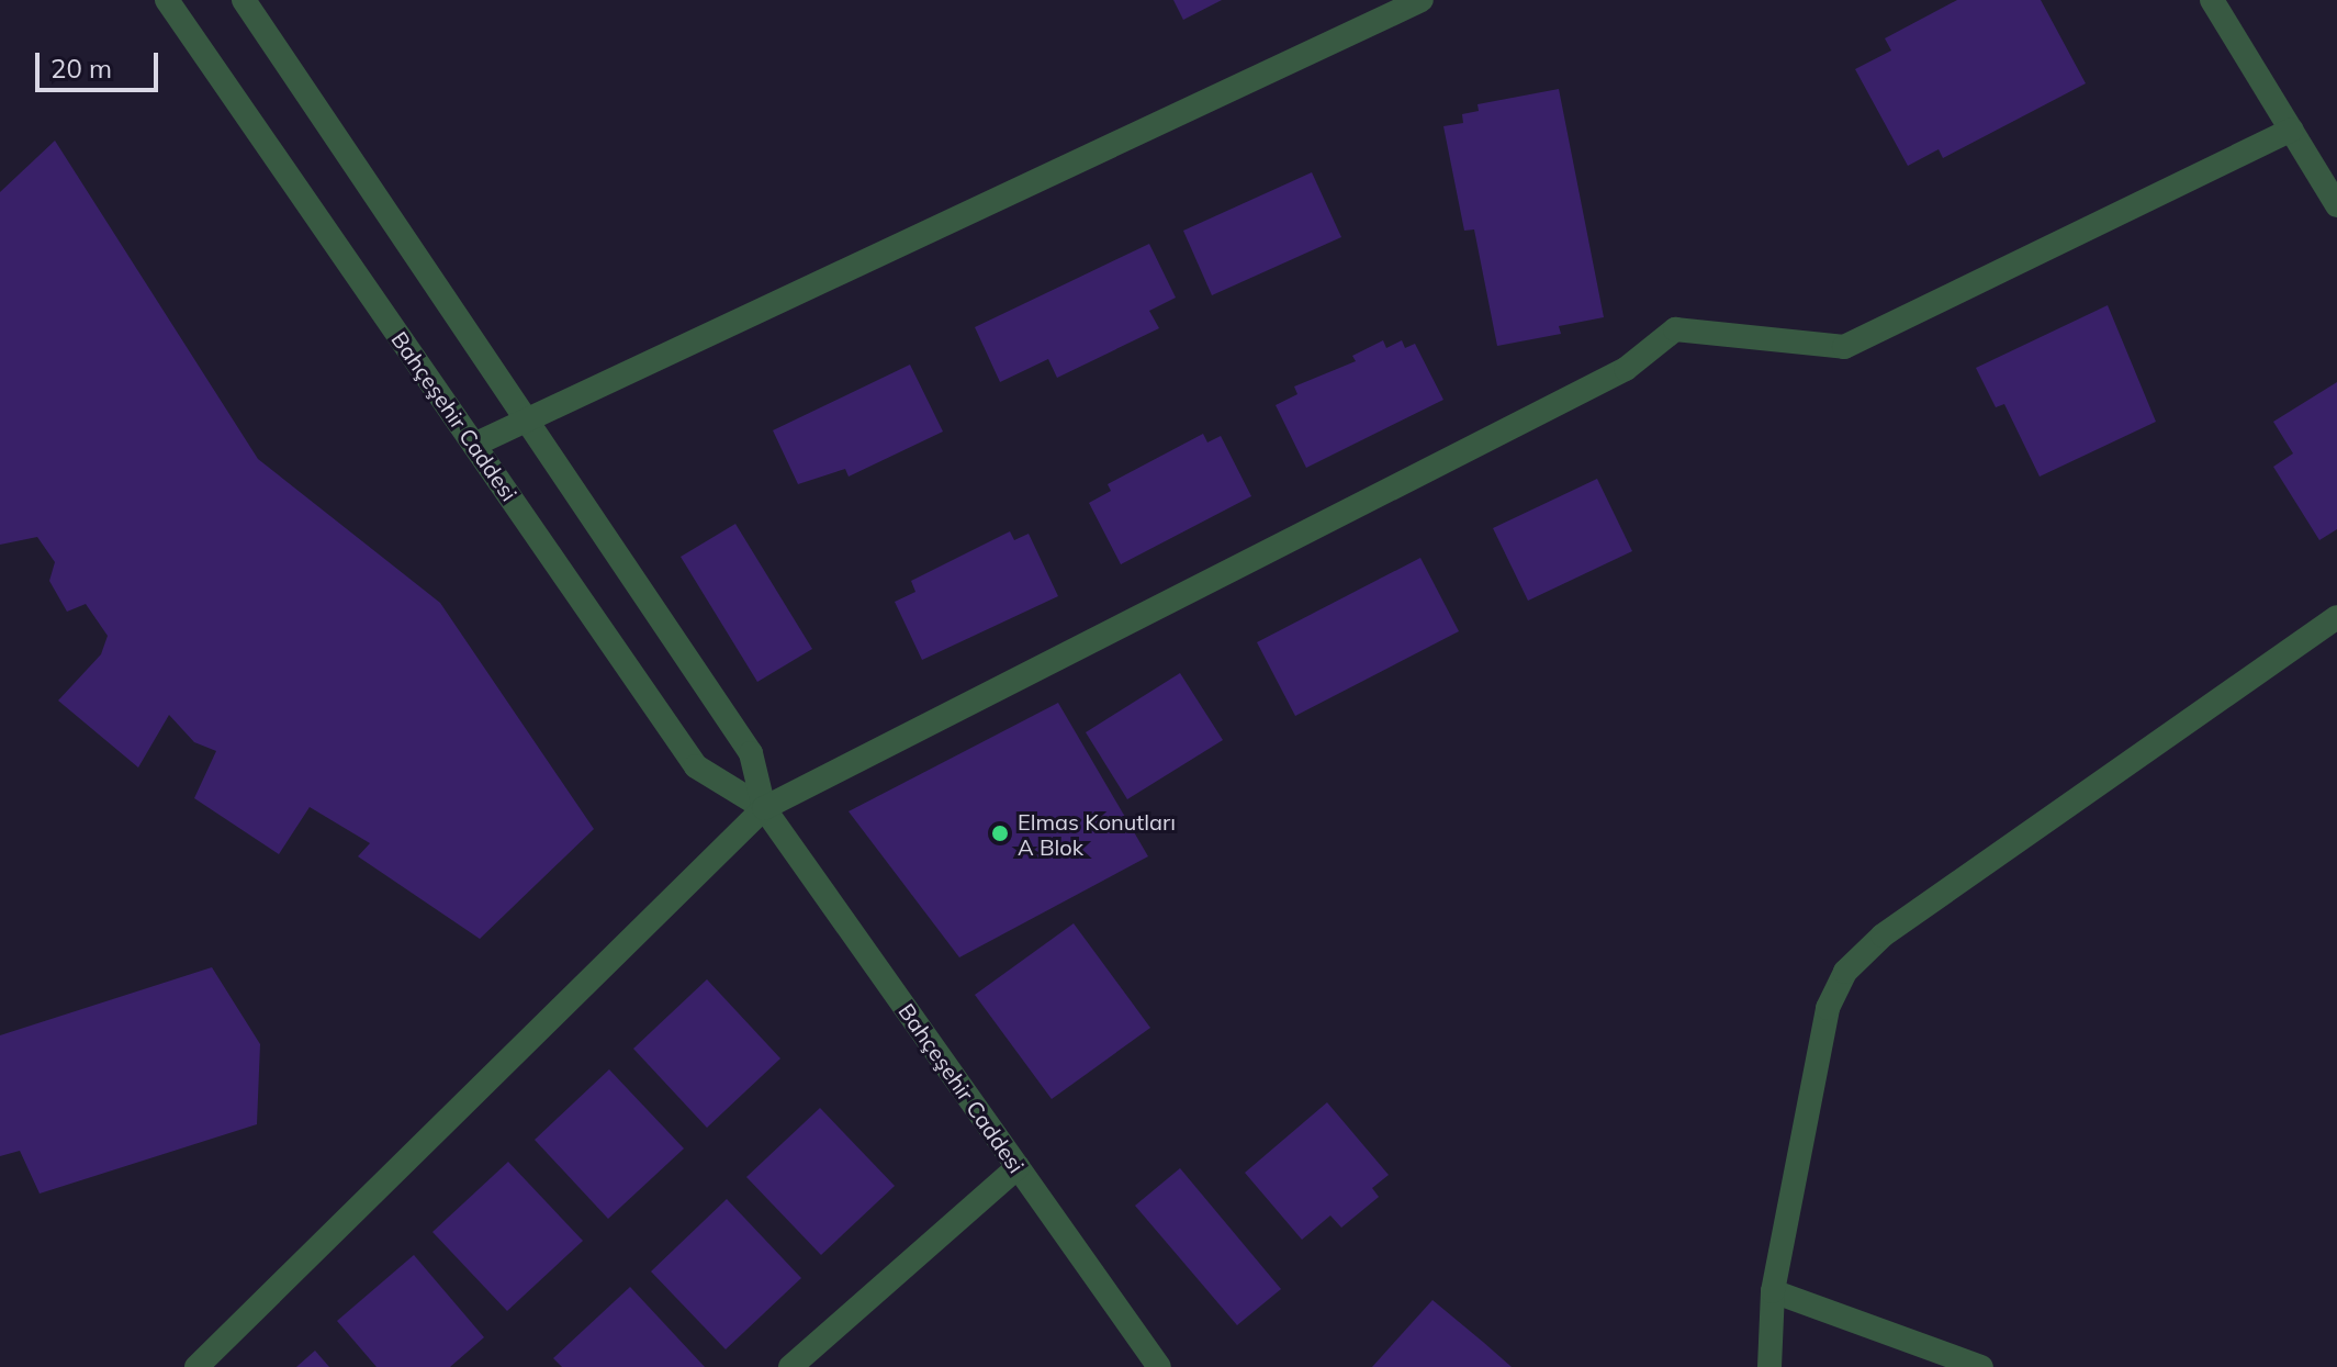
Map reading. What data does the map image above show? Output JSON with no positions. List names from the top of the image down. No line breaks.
{"streets":{"street":["Bahçeşehir Caddesi"]},"places":["Elmas Konutları A Blok"],"scale_bar":"20 m"}
